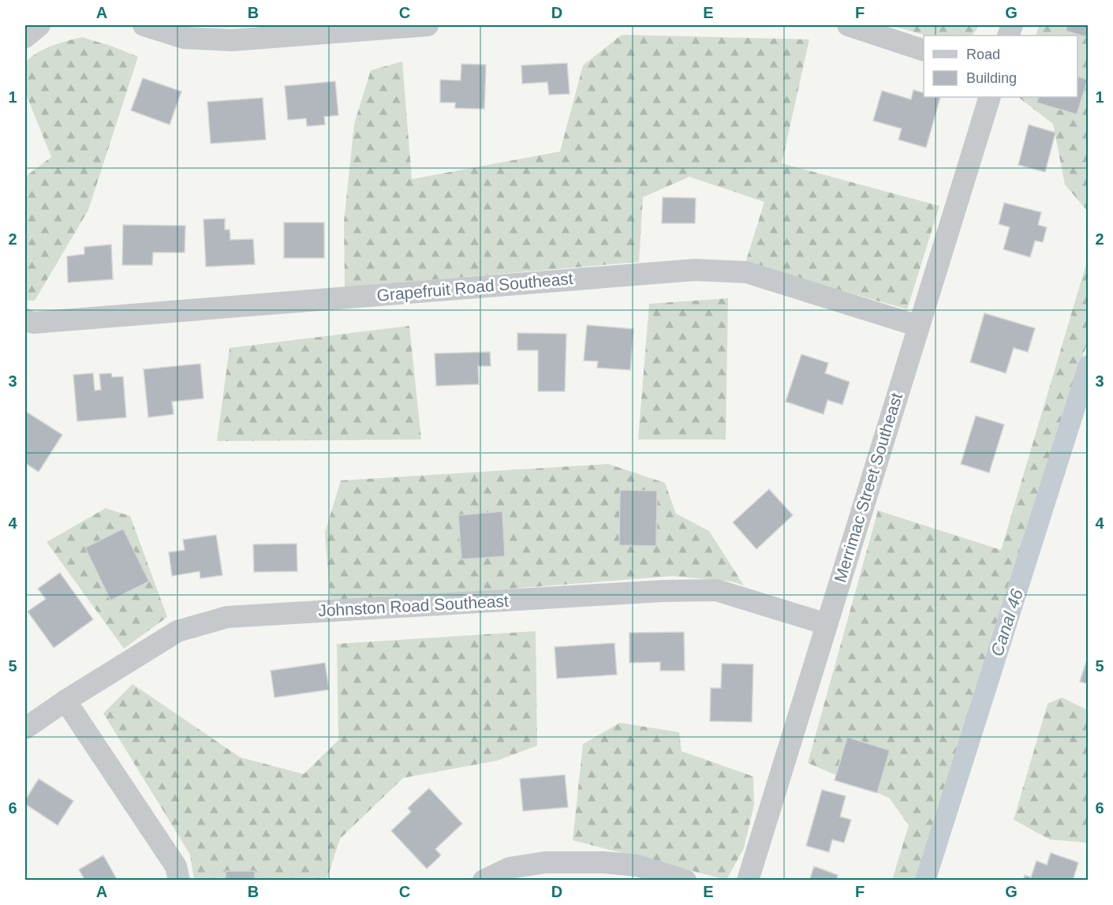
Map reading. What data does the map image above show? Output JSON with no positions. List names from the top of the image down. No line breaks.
{"streets":{"street":["Grapefruit Road Southeast","Merrimac Street Southeast","Johnston Road Southeast"]},"crossings":[["Grapefruit Road Southeast","Merrimac Street Southeast"],["Merrimac Street Southeast","Johnston Road Southeast"]],"water":["Canal 46"],"legend":["Road","Building"],"grid":{"columns":["A","B","C","D","E","F","G"],"rows":["1","2","3","4","5","6"]}}
